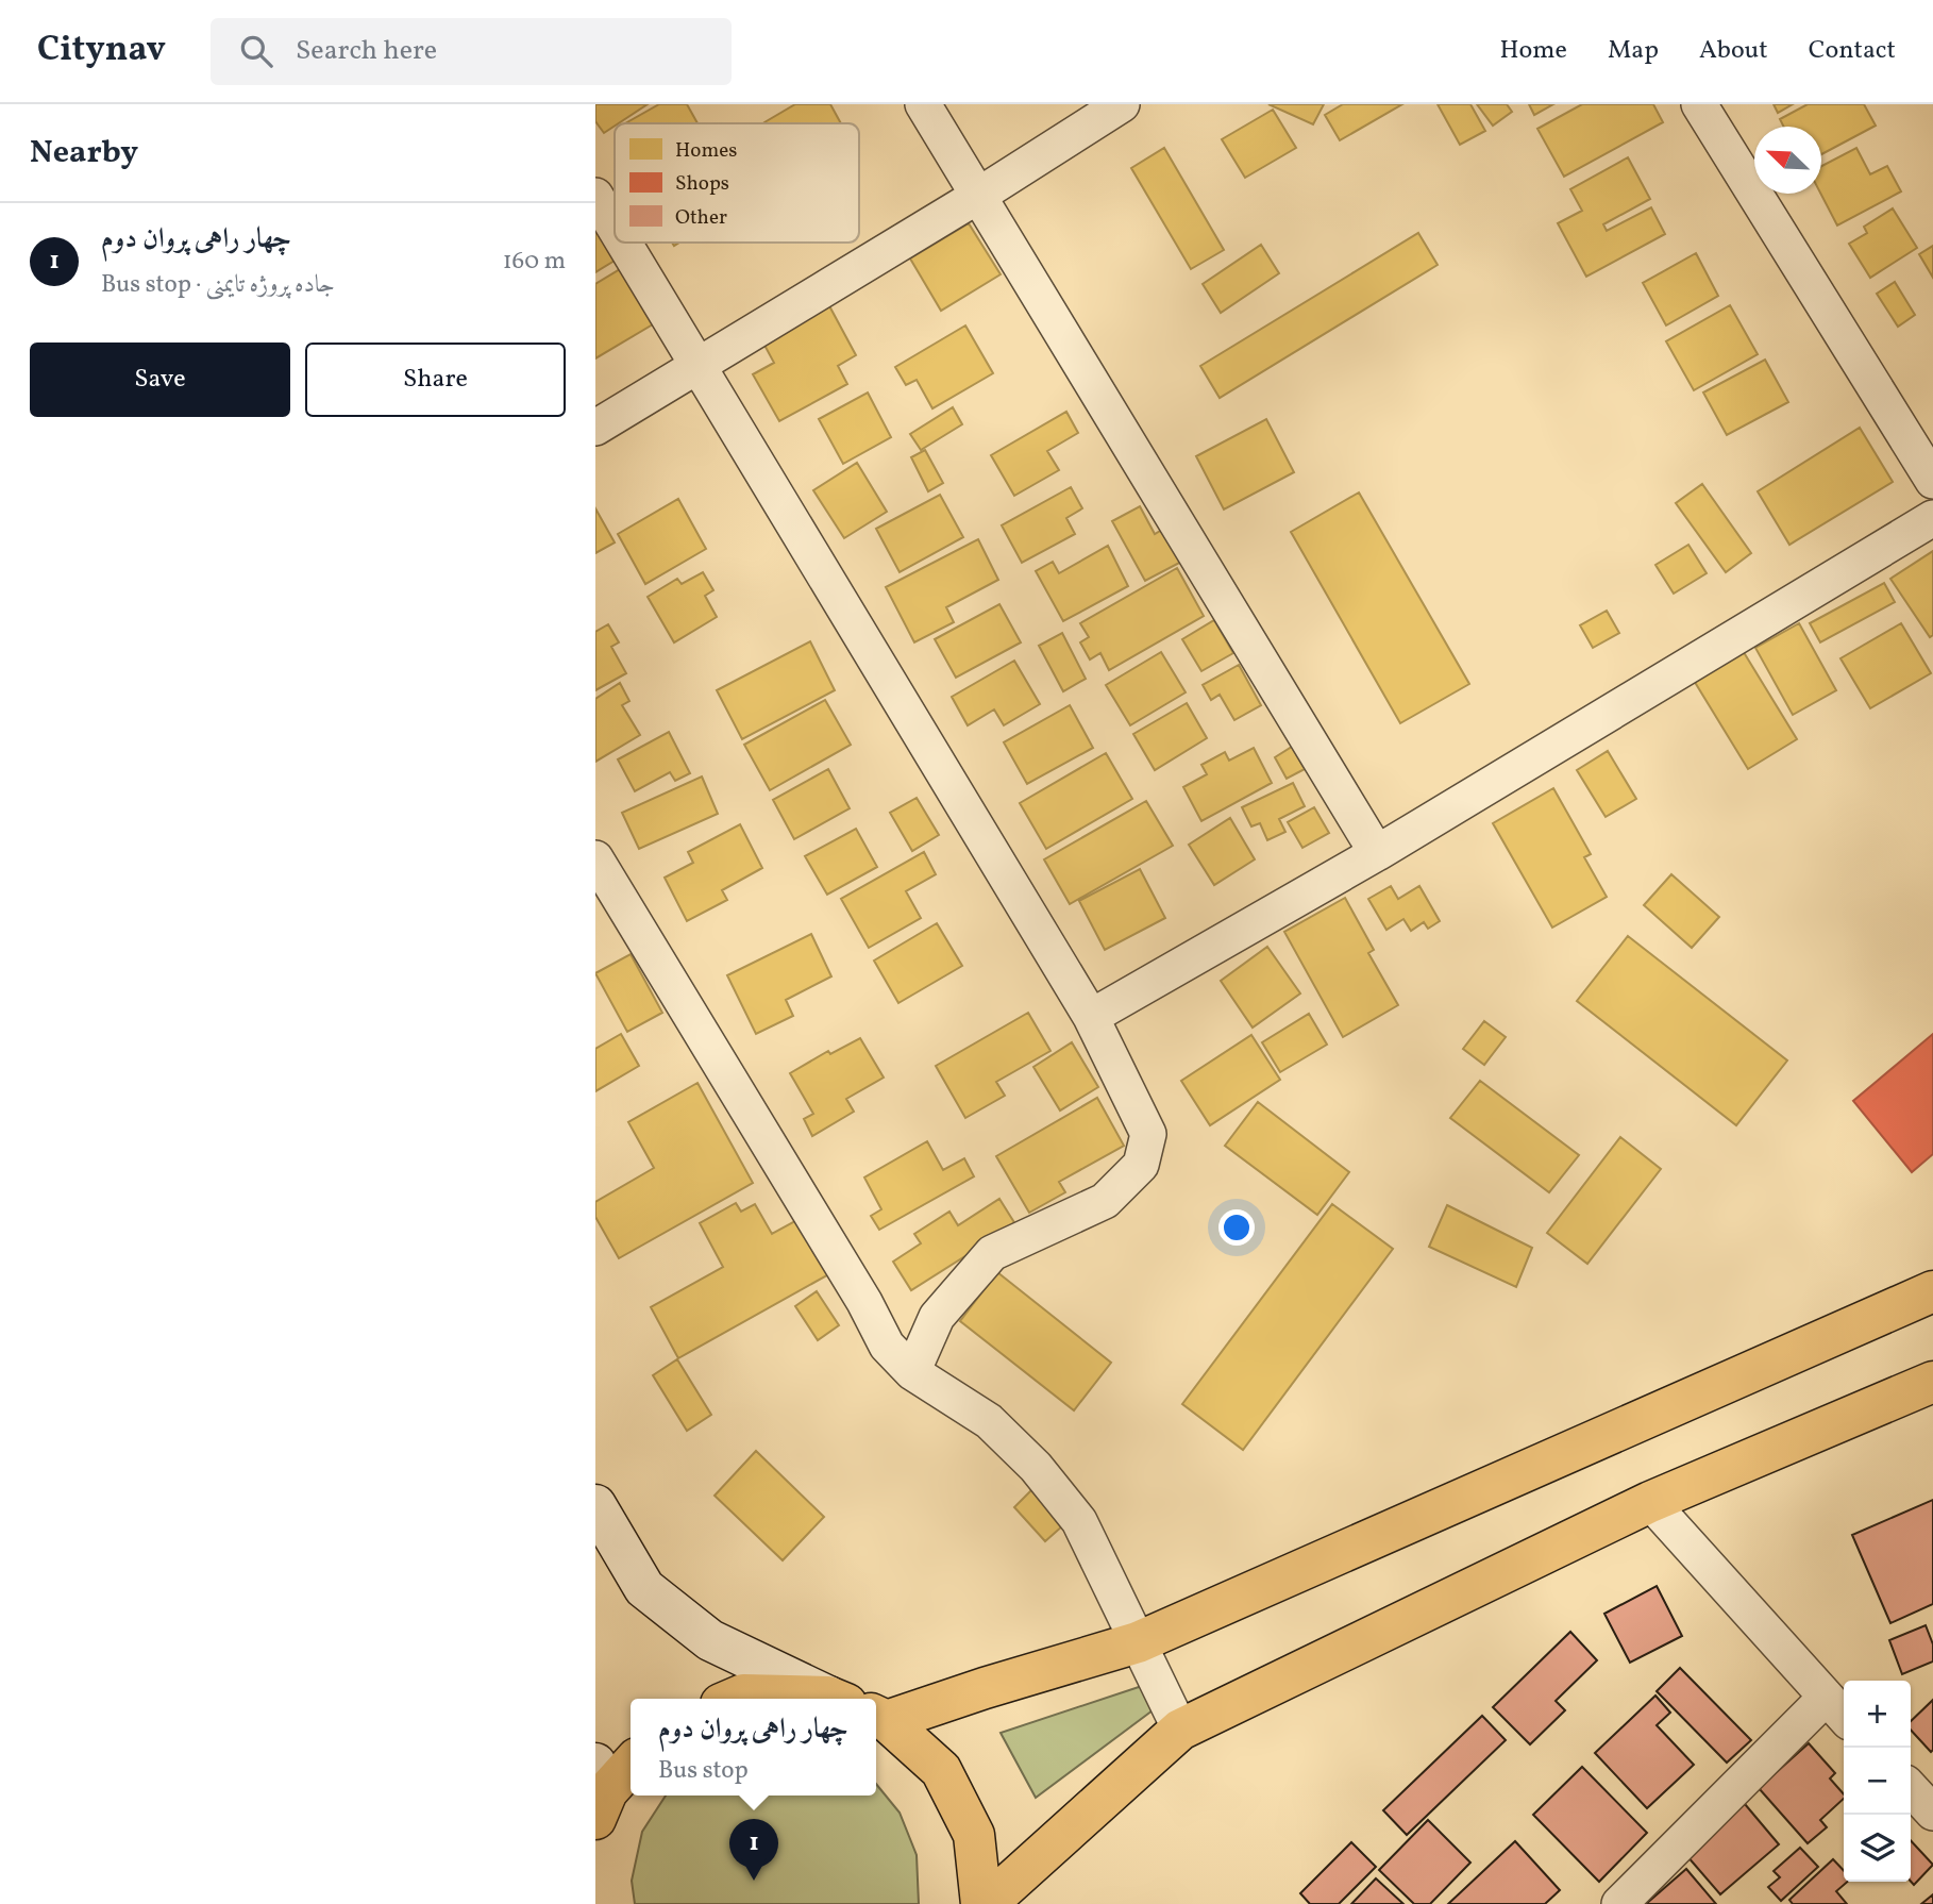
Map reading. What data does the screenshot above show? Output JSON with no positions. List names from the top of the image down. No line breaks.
{"legend":["Homes","Shops","Other"],"north":"top left","page":{"header":"Citynav","search":"Search here","nav":["Home","Map","About","Contact"],"heading":"Nearby","list":[{"mark":"1","name":"چهار راهی پروان دوم","note":"Bus stop · جاده پروژه تایمنی","value":"160 m"}],"buttons":["Save","Share"],"map_buttons":["+","−"],"popup":["چهار راهی پروان دوم","Bus stop"],"pins":"1"}}
